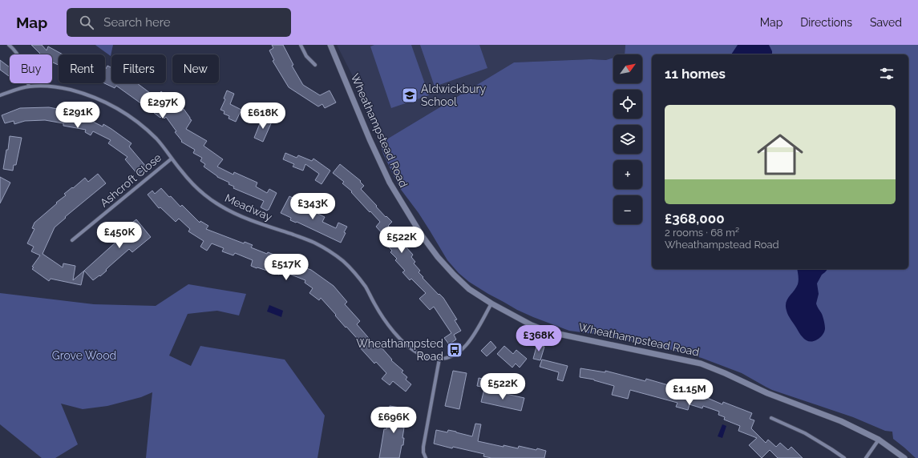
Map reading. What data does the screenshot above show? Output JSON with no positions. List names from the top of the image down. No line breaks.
{"streets":{"street":["Wheathampstead Road","Ashcroft Close","Meadway"]},"crossings":[["Wheathampstead Road","Meadway"],["Ashcroft Close","Meadway"]],"parks":["Grove Wood"],"places":{"school or university":["Aldwickbury School"],"bus stop":["Wheathampsted Road"]},"north":"top right","page":{"header":"Map","search":"Search here","nav":["Map","Directions","Saved"],"map_buttons":["+","−"],"chip":["Buy","Rent","Filters","New"],"heading":"11 homes","price":["£297K","£291K","£618K","£343K","£450K","£522K","£517K","£368K","£522K","£1.15M","£696K"],"list":[{"name":"£368,000","note":"2 rooms · 68 m² · Wheathampstead Road"}]}}
